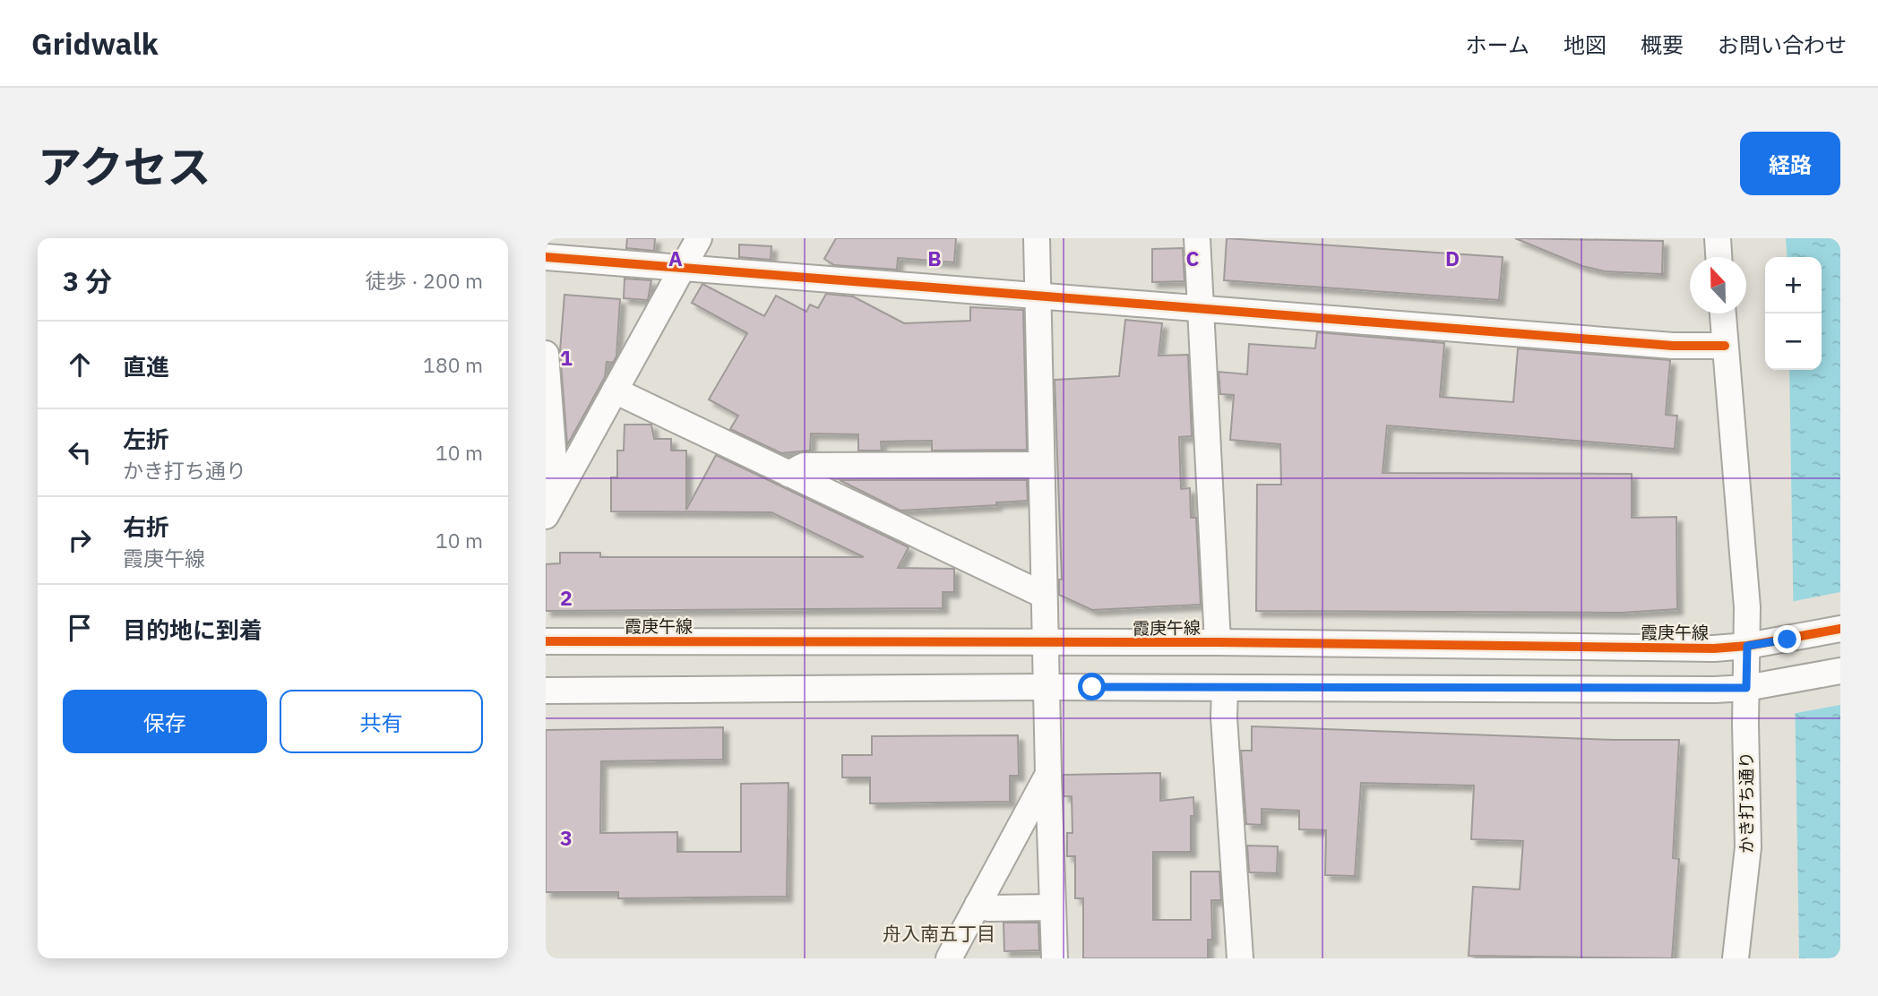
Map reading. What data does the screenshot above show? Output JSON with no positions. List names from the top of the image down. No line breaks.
{"streets":{"street":["霞庚午線","かき打ち通り"]},"crossings":[["霞庚午線","かき打ち通り"]],"districts":["舟入南五丁目"],"north":"top","page":{"header":"Gridwalk","nav":["ホーム","地図","概要","お問い合わせ"],"title":"アクセス","buttons":["経路",["保存","共有"]],"heading":["3 分","徒歩 · 200 m"],"map_buttons":["+","−"],"list":[["直進","180 m"],["左折","かき打ち通り","10 m"],["右折","霞庚午線","10 m"],"目的地に到着"]},"grid":{"columns":["A","B","C","D"],"rows":["1","2","3"]}}
